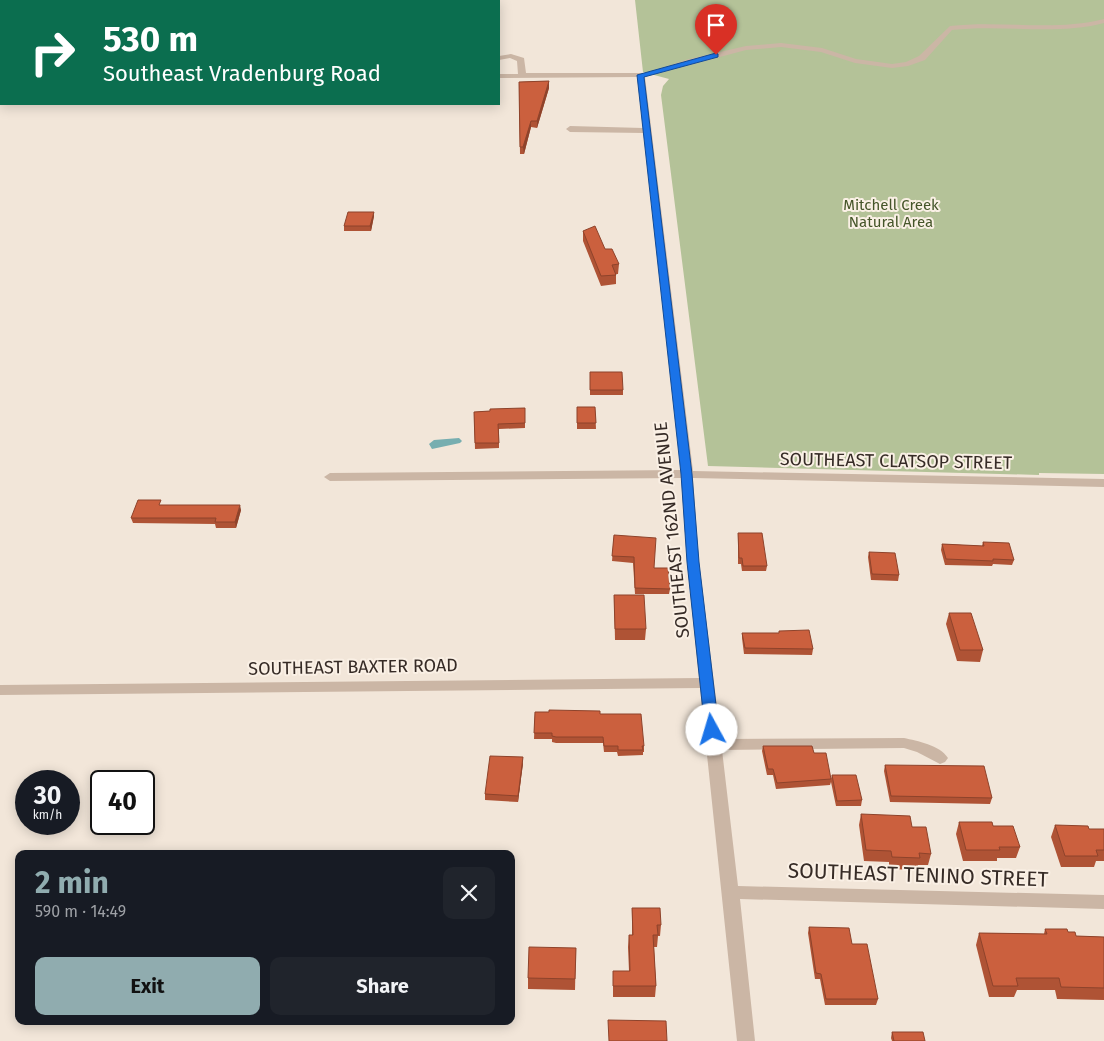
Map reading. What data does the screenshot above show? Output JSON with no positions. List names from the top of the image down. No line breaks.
{"streets":{"street":["SOUTHEAST CLATSOP STREET","SOUTHEAST 162ND AVENUE","SOUTHEAST BAXTER ROAD","SOUTHEAST TENINO STREET"]},"crossings":[["SOUTHEAST CLATSOP STREET","SOUTHEAST 162ND AVENUE"],["SOUTHEAST 162ND AVENUE","SOUTHEAST BAXTER ROAD"],["SOUTHEAST 162ND AVENUE","SOUTHEAST TENINO STREET"]],"parks":["Mitchell Creek Natural Area"],"page":{"turn":["530 m","Southeast Vradenburg Road"],"speed":"30 km/h","limit":"40","heading":["2 min","590 m · 14:49"],"buttons":["Exit","Share"]}}
